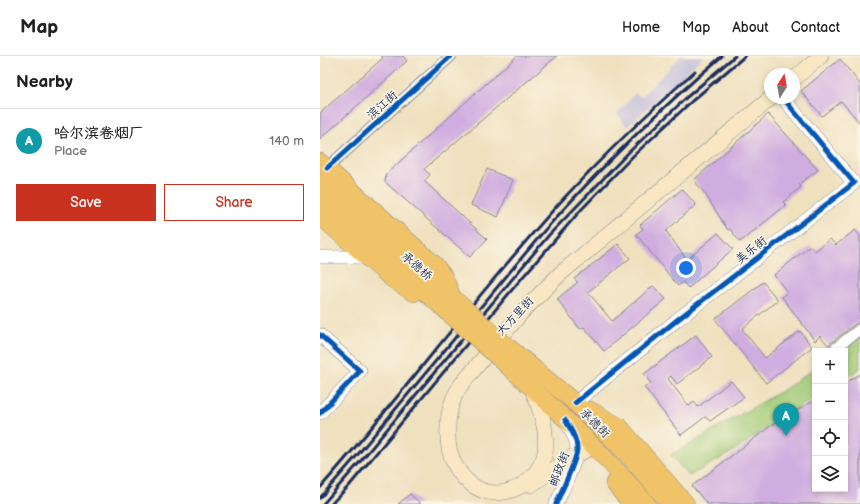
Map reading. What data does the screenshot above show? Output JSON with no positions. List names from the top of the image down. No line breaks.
{"streets":{"highway":["承德桥","承德街"],"main road":["大方里街"],"street":["滨江街","美乐街","邮政街"]},"crossings":[["滨江街","承德桥"],["美乐街","承德街"],["承德桥","承德街"],["大方里街","承德街"],["大方里街","邮政街"]],"north":"top","page":{"header":"Map","nav":["Home","Map","About","Contact"],"heading":"Nearby","list":[{"mark":"A","name":"哈尔滨卷烟厂","note":"Place","value":"140 m"}],"buttons":["Save","Share"],"map_buttons":["+","−"],"pins":"A"}}
